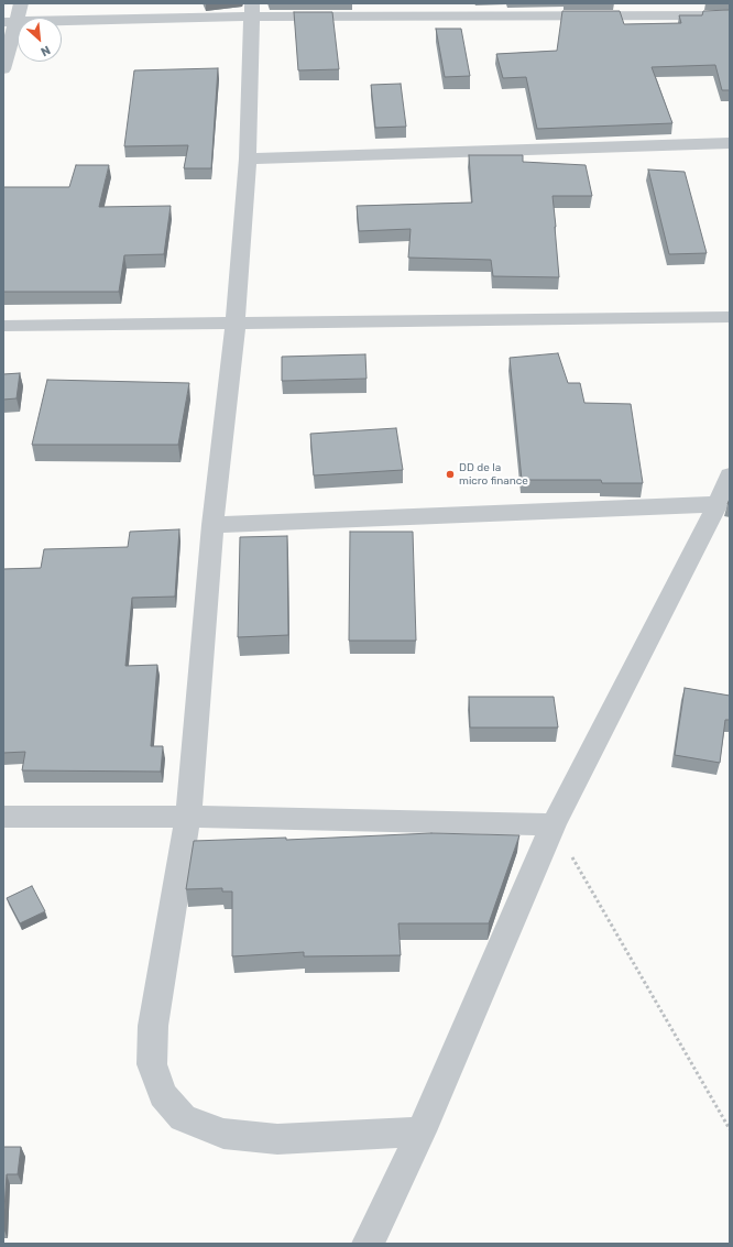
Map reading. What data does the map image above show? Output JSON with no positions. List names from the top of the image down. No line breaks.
{"places":["DD de la micro finance"],"north":"bottom right"}
